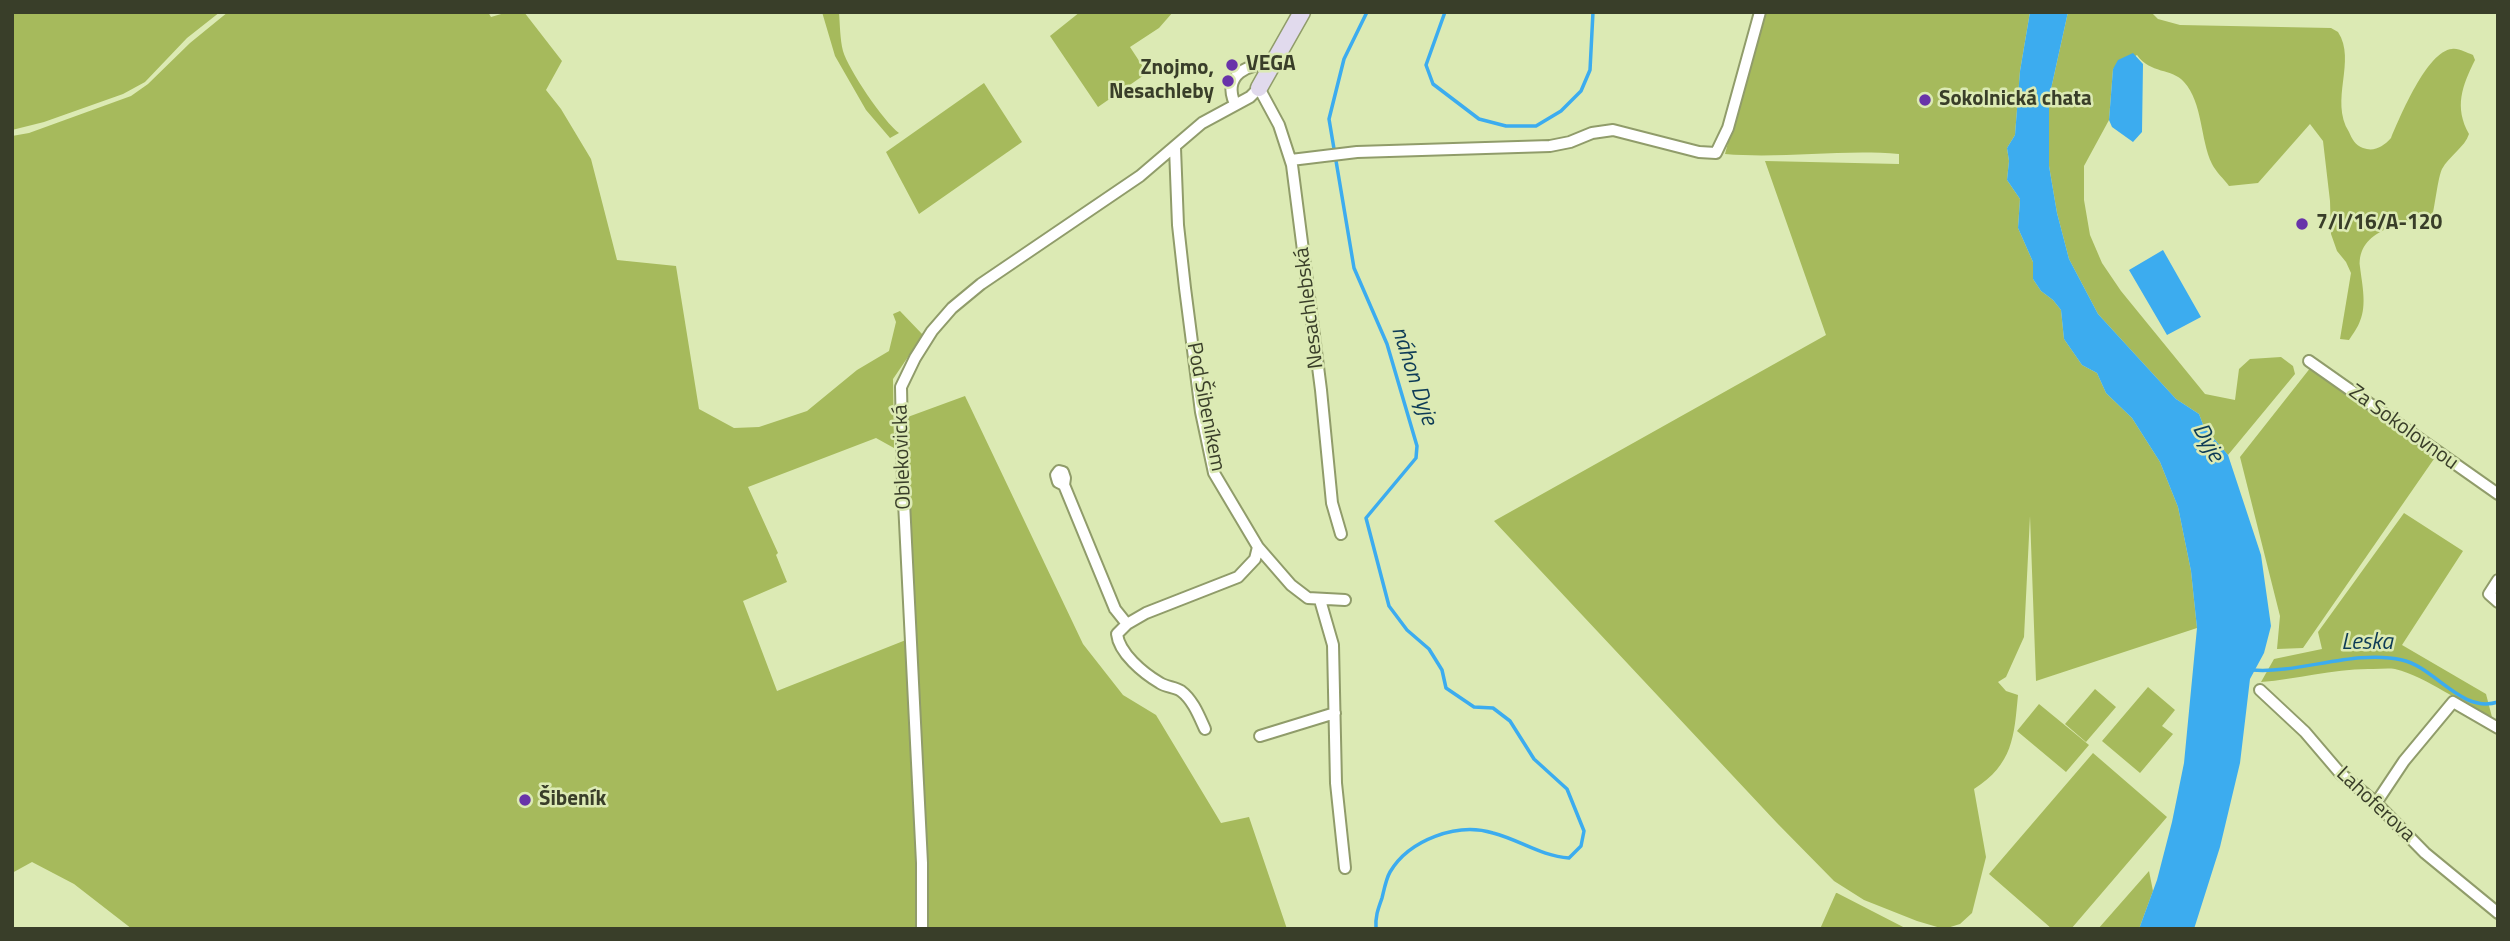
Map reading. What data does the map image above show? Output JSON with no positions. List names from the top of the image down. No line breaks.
{"streets":{"street":["Nesachlebská","Pod Šibeníkem","Za Sokolovnou","Oblekovická","Lahoferova"]},"crossings":[["Nesachlebská","Oblekovická"],["Pod Šibeníkem","Oblekovická"]],"water":["náhon Dyje","Dyje","Leska"],"places":["VEGA","Znojmo, Nesachleby","Sokolnická chata","7/I/16/A-120","Šibeník"]}
